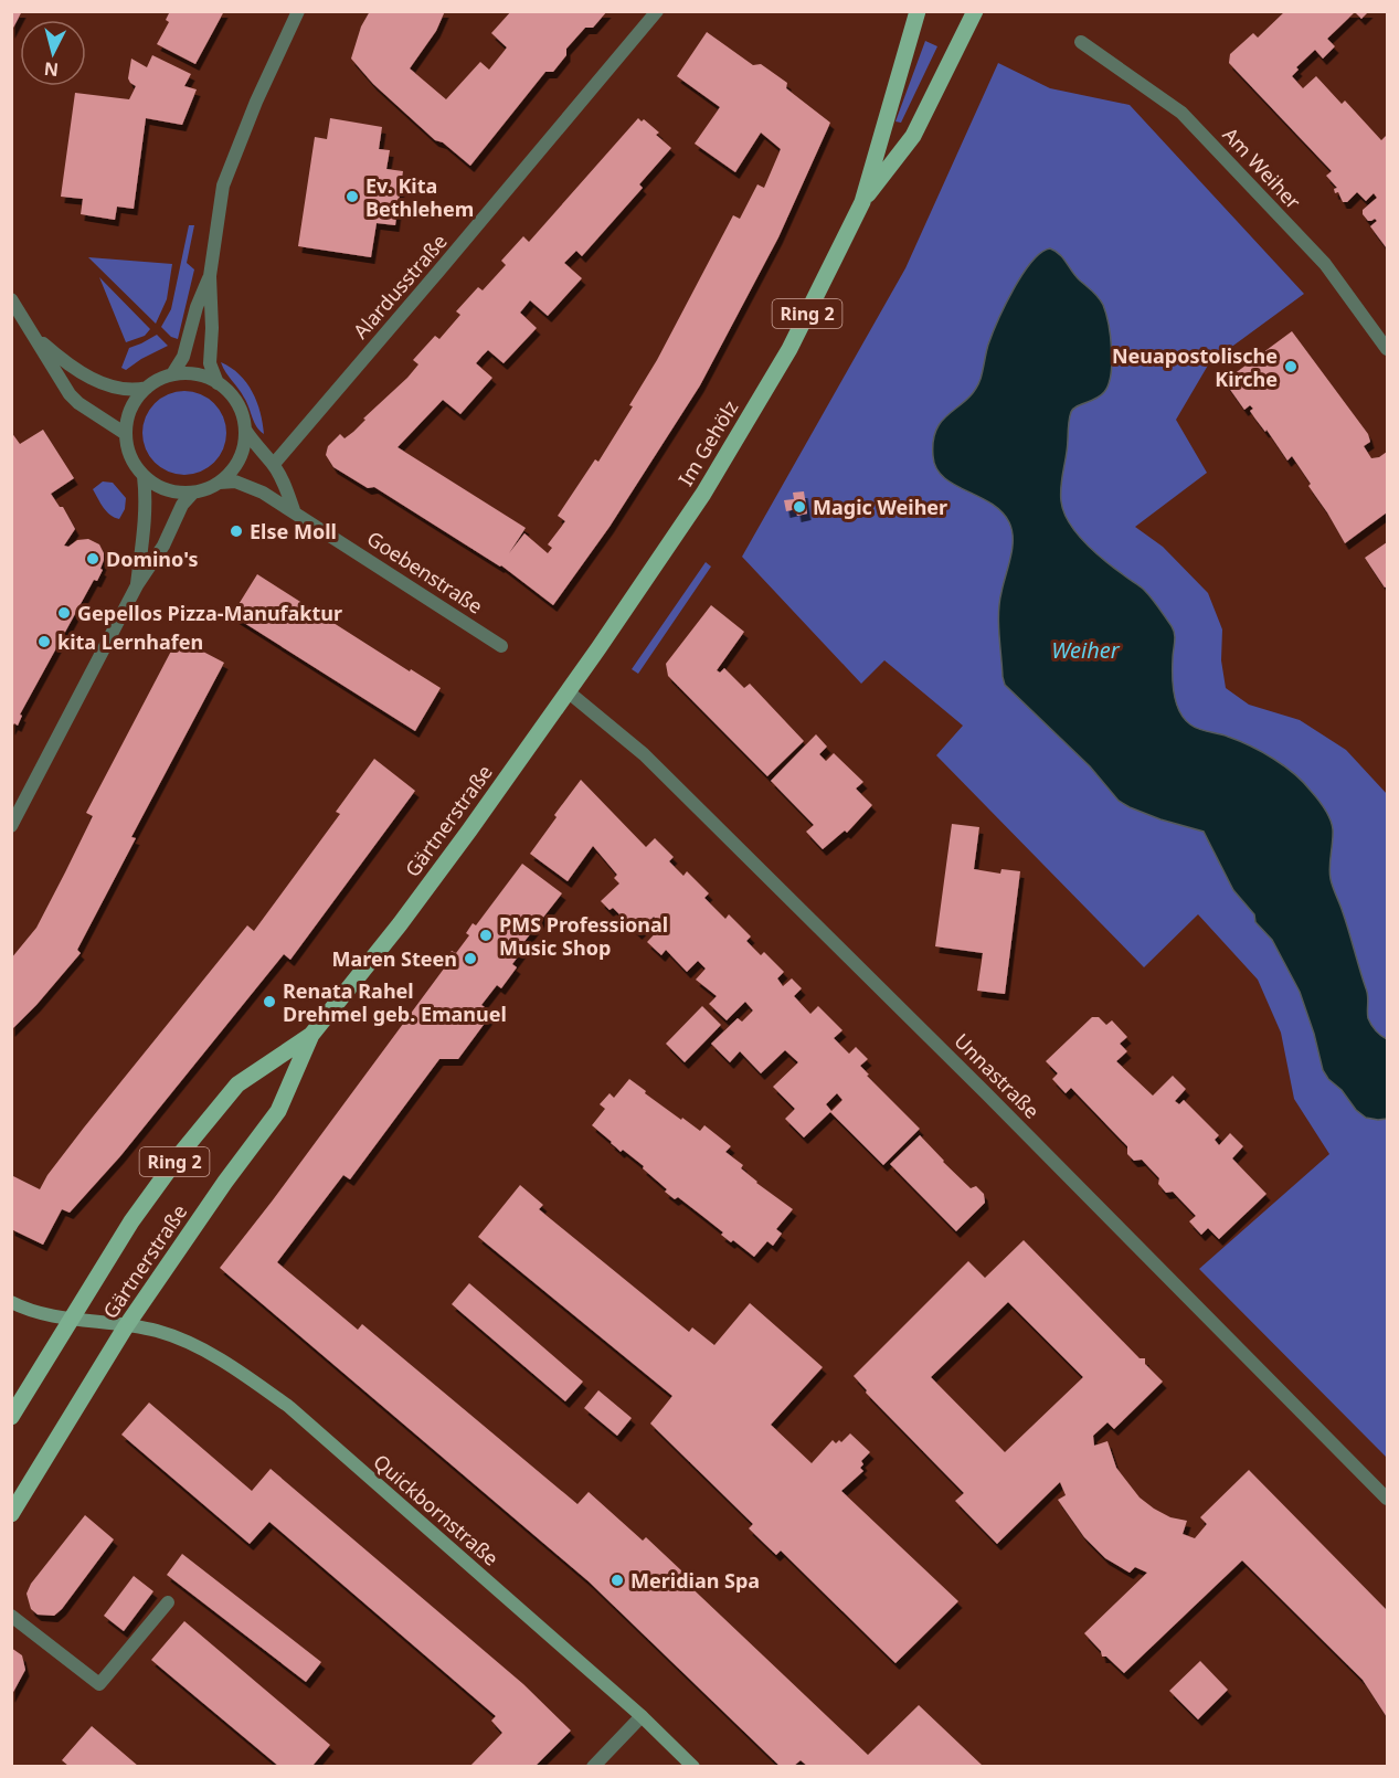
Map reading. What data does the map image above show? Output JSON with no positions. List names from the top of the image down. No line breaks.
{"streets":{"main road":["Ring 2","Im Gehölz","Gärtnerstraße"],"street":["Am Weiher","Alardusstraße","Goebenstraße","Unnastraße","Quickbornstraße"]},"crossings":[["Im Gehölz","Gärtnerstraße"],["Im Gehölz","Unnastraße"],["Gärtnerstraße","Unnastraße"],["Gärtnerstraße","Quickbornstraße"]],"water":["Weiher"],"places":["Ev. Kita Bethlehem","Neuapostolische Kirche","Magic Weiher","Else Moll","Domino's","Gepellos Pizza-Manufaktur","kita Lernhafen","PMS Professional Music Shop","Maren Steen","Renata Rahel Drehmel geb. Emanuel","Meridian Spa"],"north":"bottom"}
